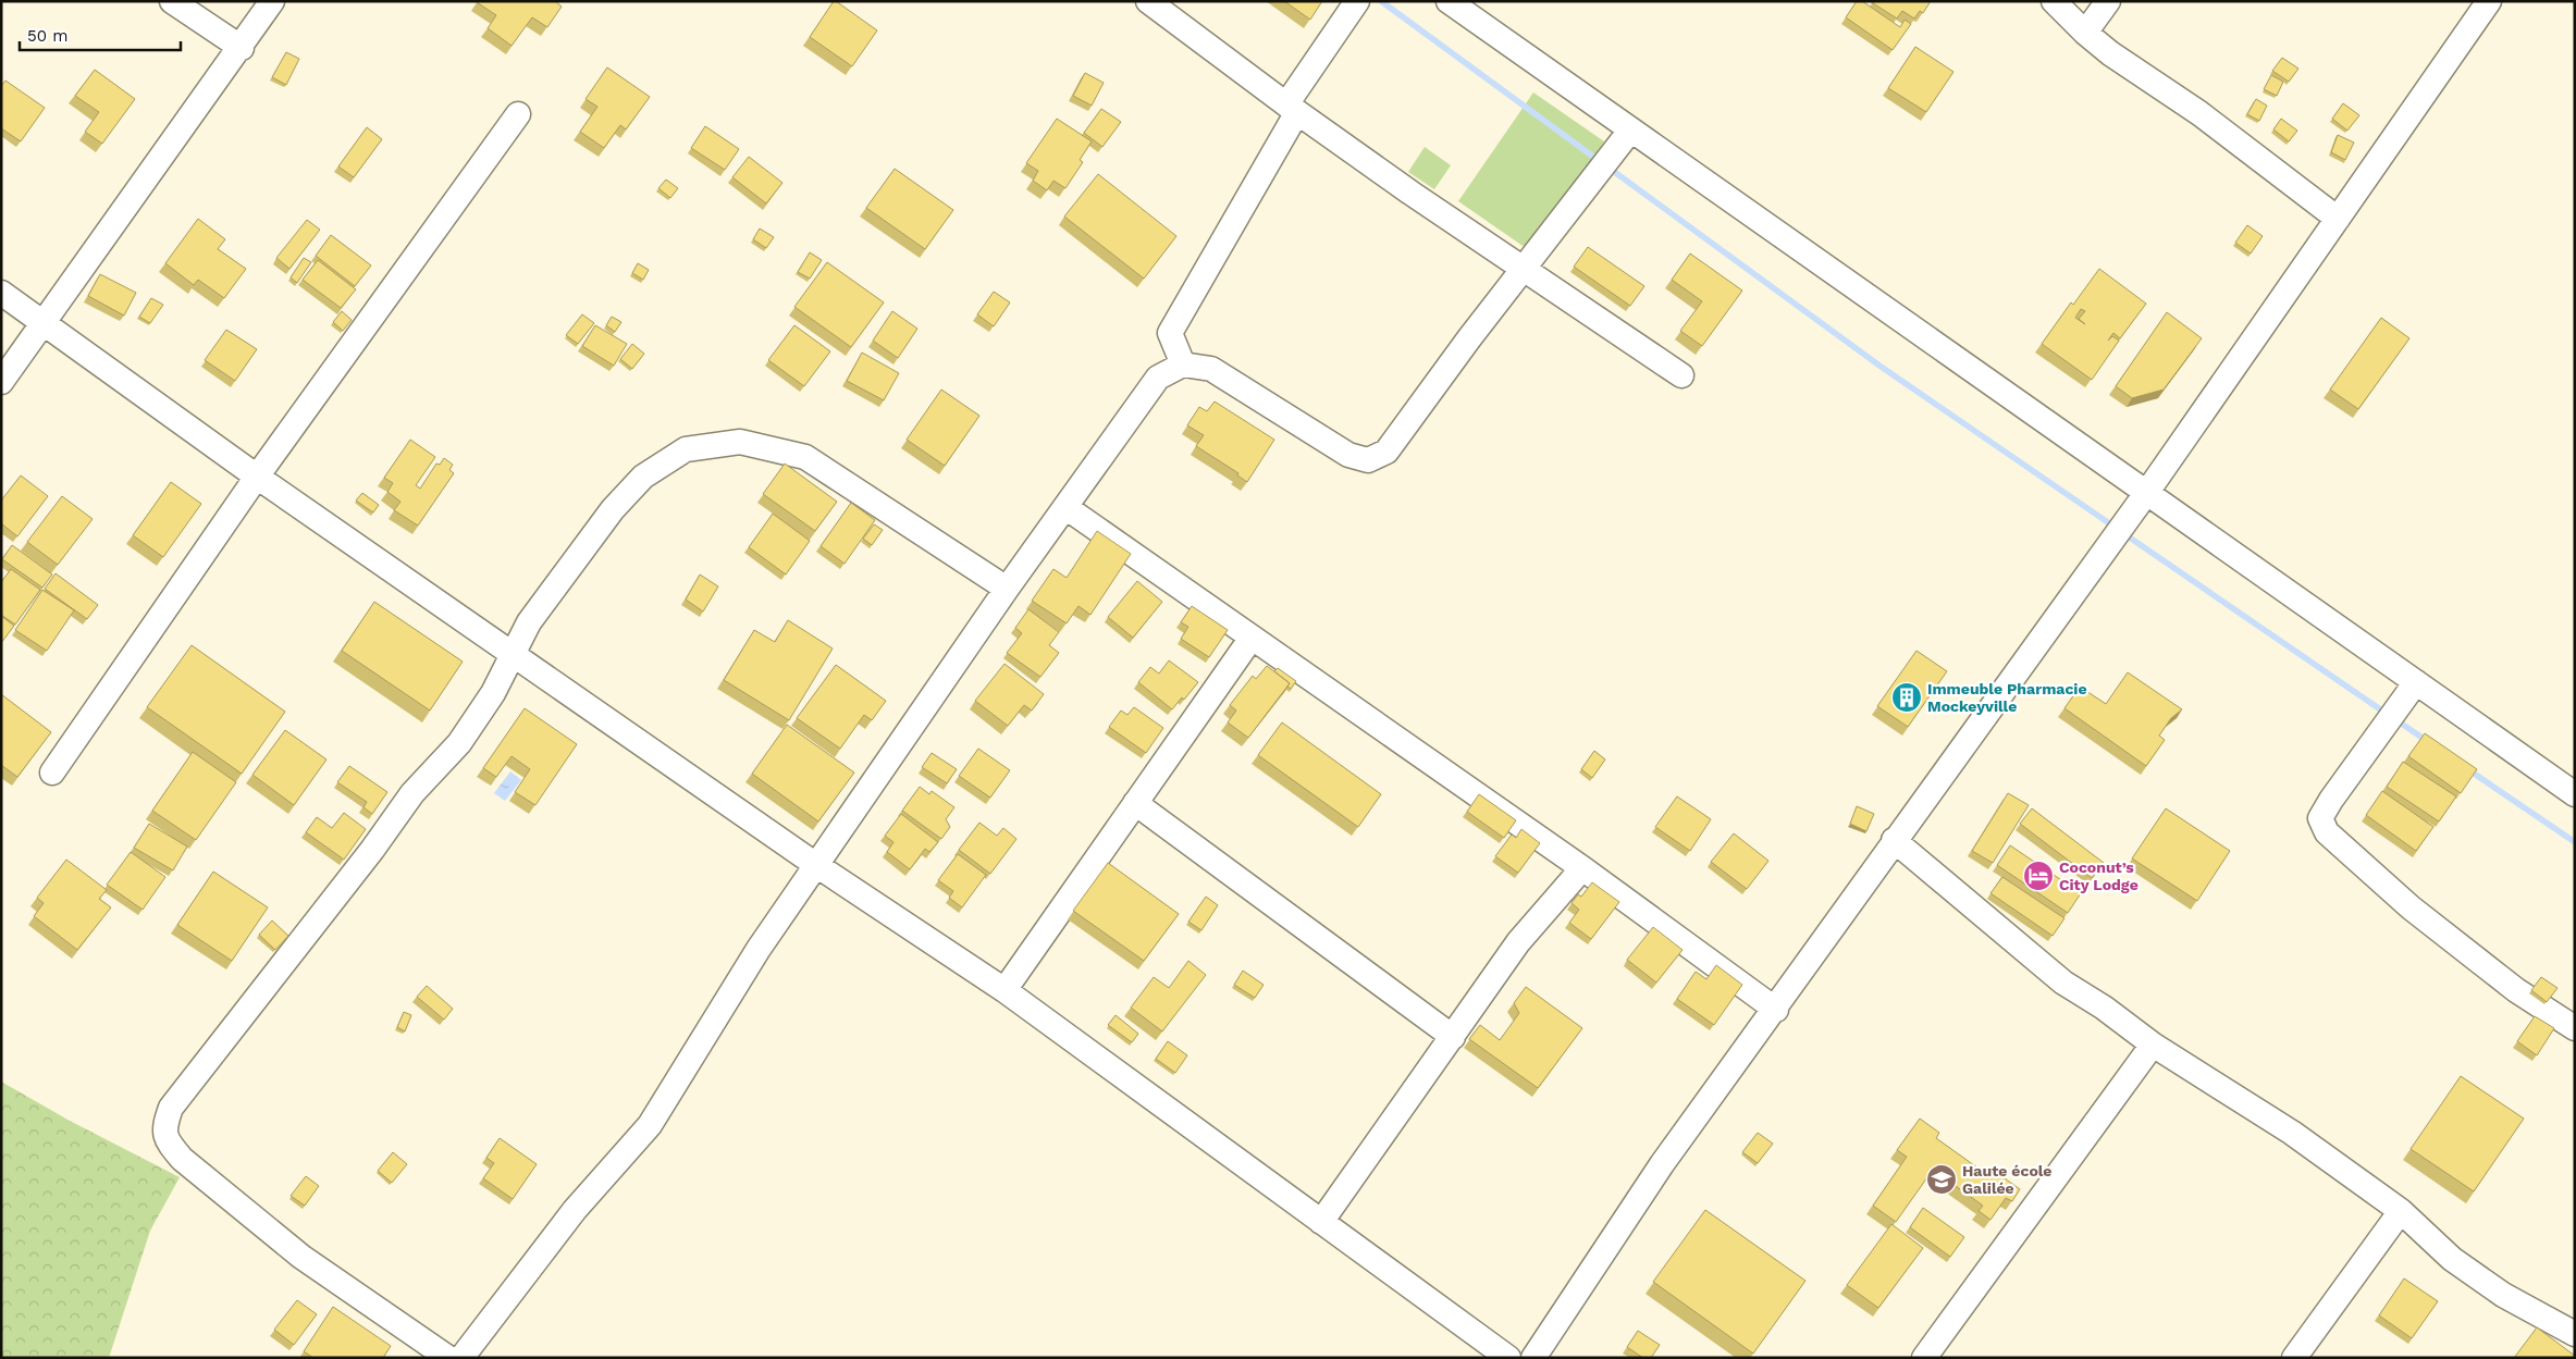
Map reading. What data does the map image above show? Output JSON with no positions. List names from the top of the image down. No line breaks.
{"places":{"building":["Immeuble Pharmacie Mockeyville"],"hotel":["Coconut’s City Lodge"],"school or university":["Haute école Galilée"]},"scale_bar":"50 m"}
